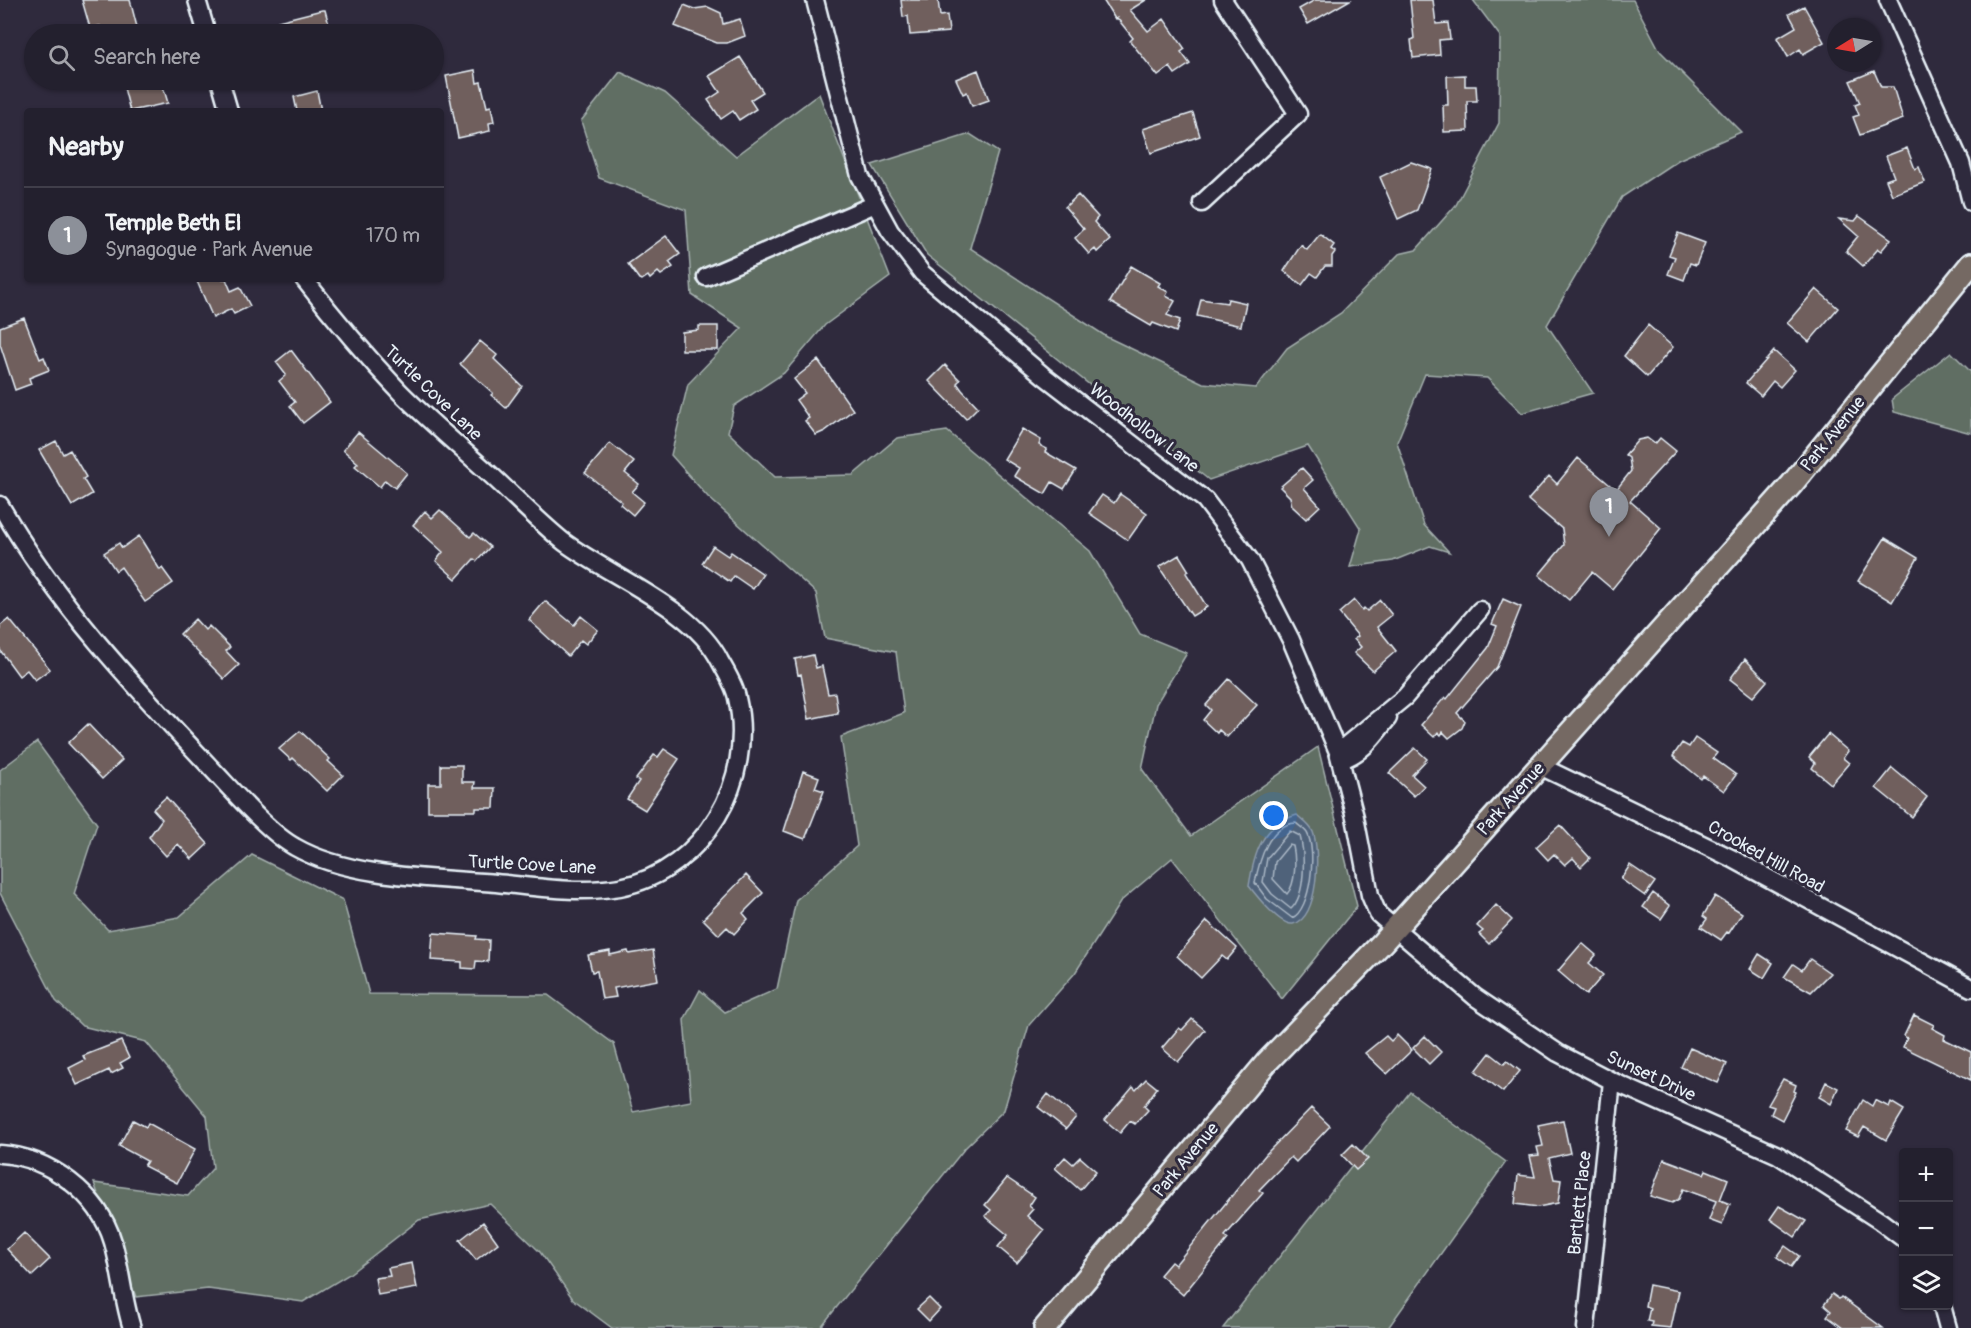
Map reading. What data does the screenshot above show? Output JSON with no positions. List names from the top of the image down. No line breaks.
{"streets":{"main road":["Park Avenue"],"street":["Turtle Cove Lane","Woodhollow Lane","Crooked Hill Road","Sunset Drive","Bartlett Place"]},"crossings":[["Woodhollow Lane","Park Avenue"],["Woodhollow Lane","Sunset Drive"],["Park Avenue","Crooked Hill Road"],["Park Avenue","Sunset Drive"],["Sunset Drive","Bartlett Place"]],"north":"left","page":{"search":"Search here","heading":"Nearby","list":[{"mark":"1","name":"Temple Beth El","note":"Synagogue · Park Avenue","value":"170 m"}],"pins":"1","map_buttons":["+","−"]}}
